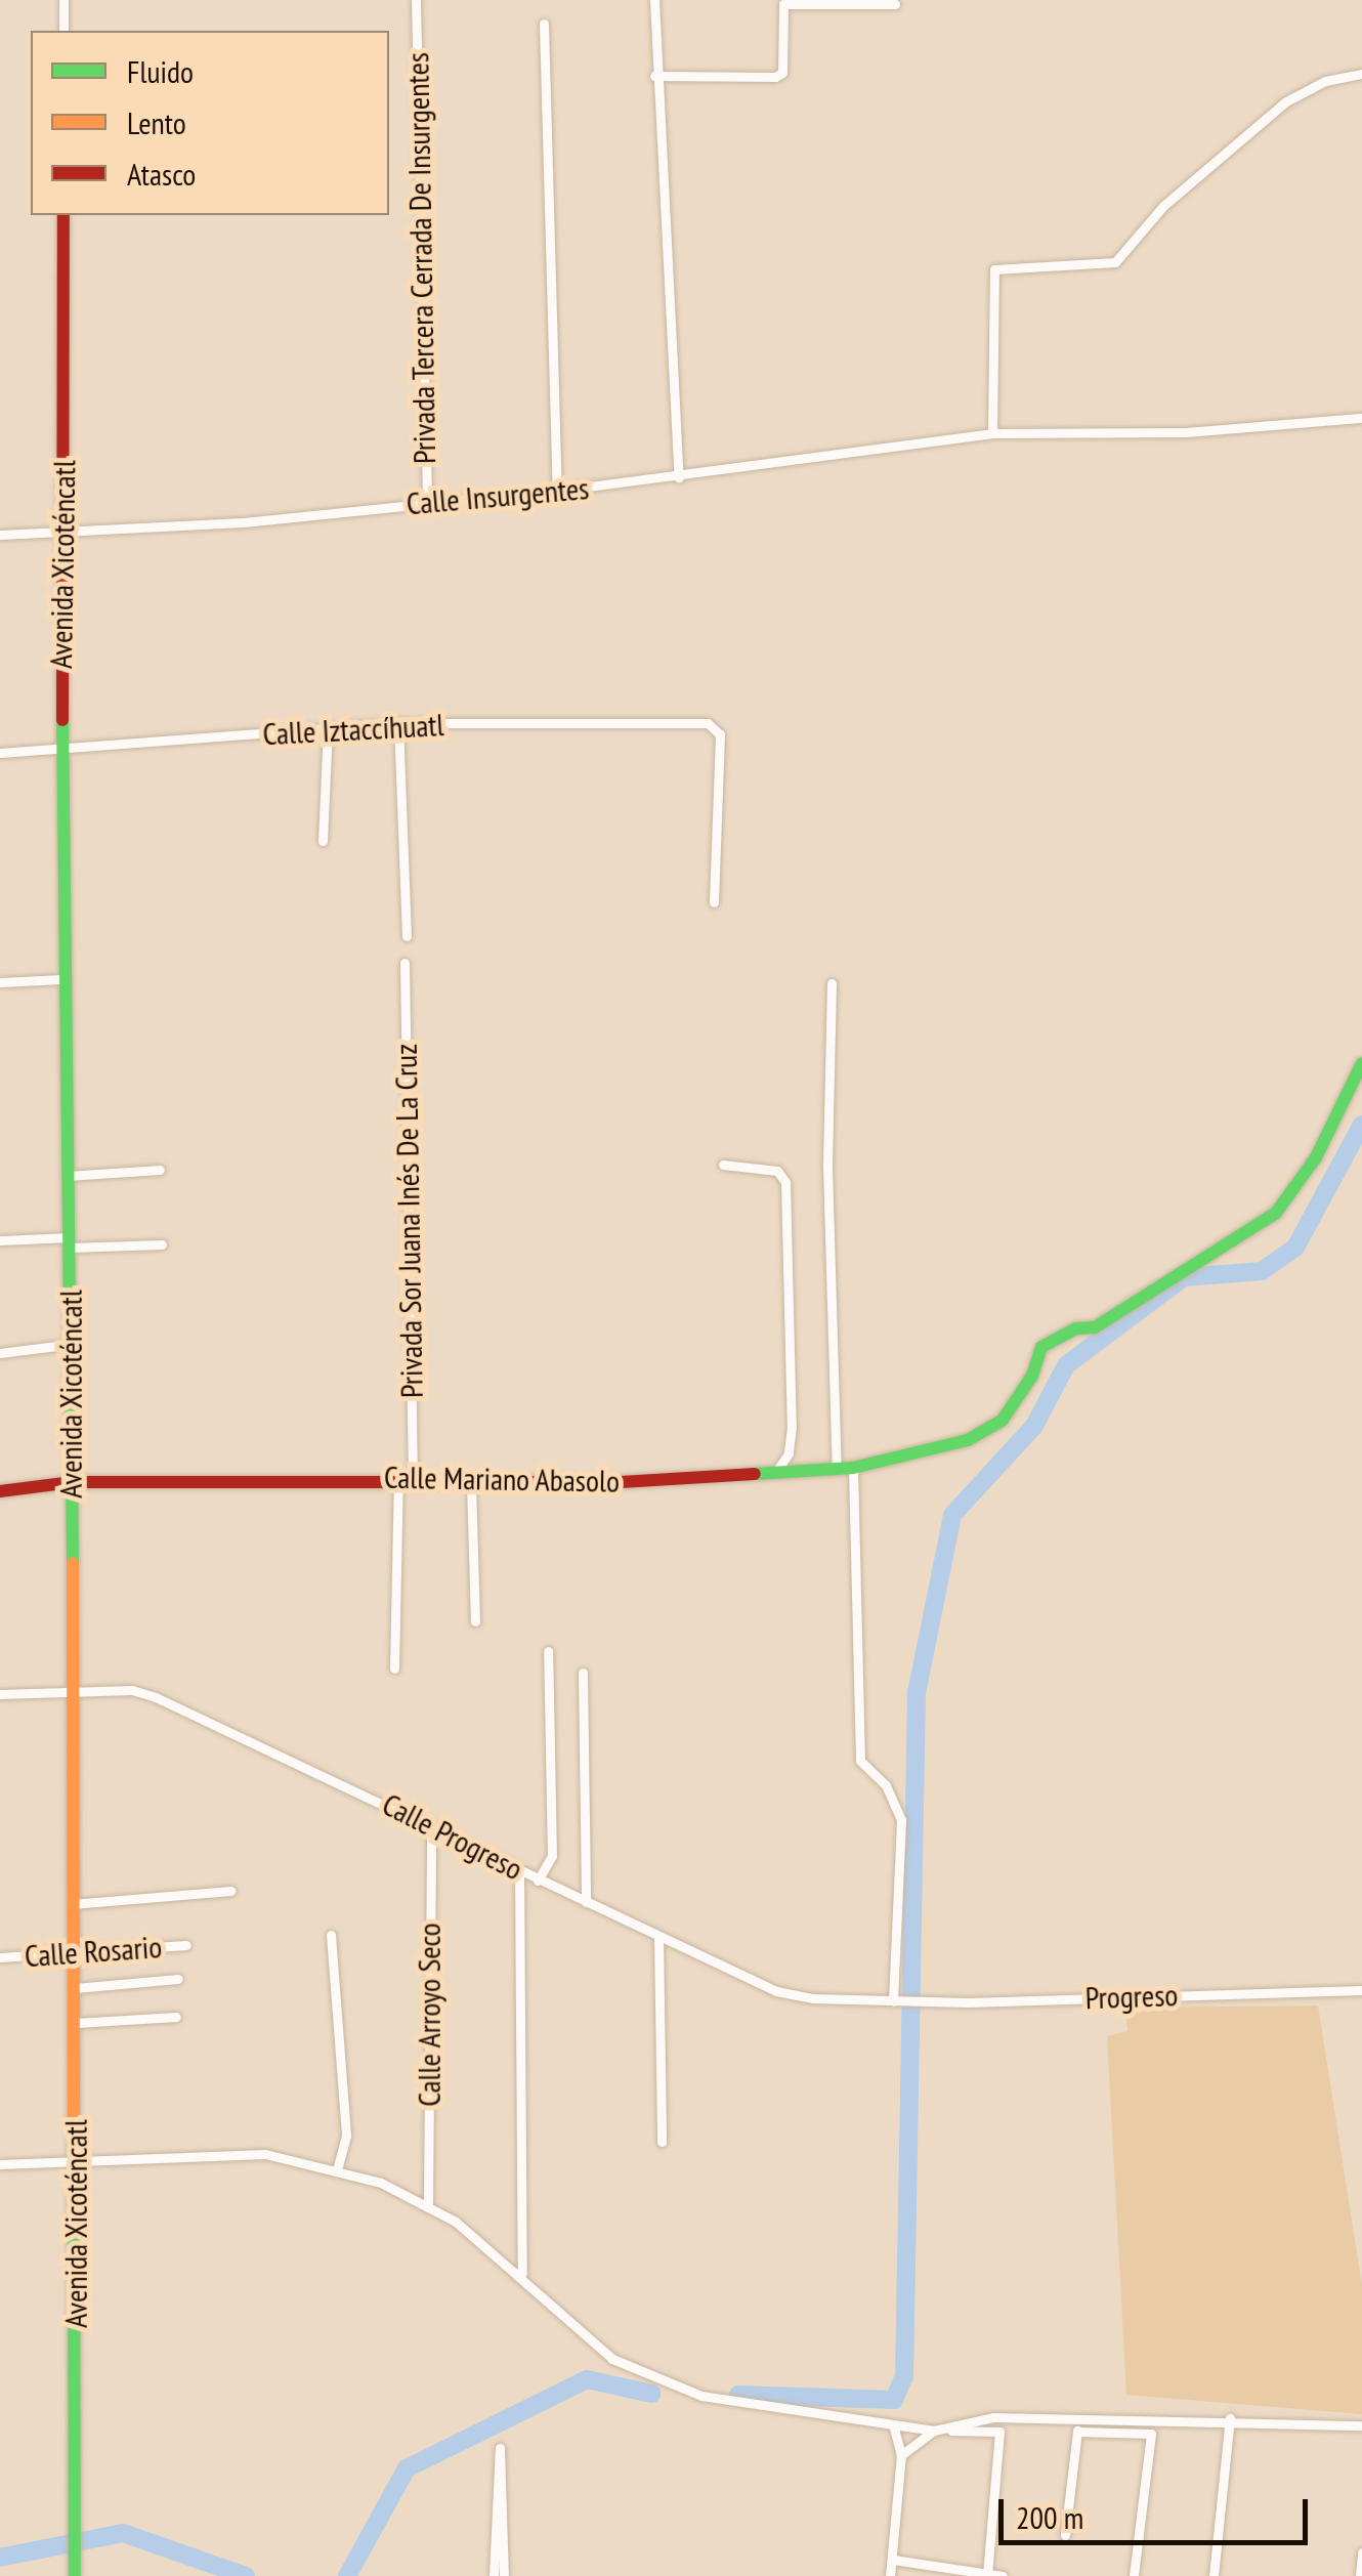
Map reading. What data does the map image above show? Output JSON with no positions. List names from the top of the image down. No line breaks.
{"streets":{"street":["Privada Tercera Cerrada De Insurgentes","Calle Insurgentes","Avenida Xicoténcatl","Calle Iztaccíhuatl","Privada Sor Juana Inés De La Cruz","Calle Mariano Abasolo","Calle Progreso","Calle Rosario","Progreso","Calle Arroyo Seco"]},"crossings":[["Privada Tercera Cerrada De Insurgentes","Calle Insurgentes"],["Calle Insurgentes","Avenida Xicoténcatl"],["Avenida Xicoténcatl","Calle Iztaccíhuatl"],["Avenida Xicoténcatl","Calle Mariano Abasolo"],["Avenida Xicoténcatl","Calle Progreso"],["Avenida Xicoténcatl","Calle Rosario"],["Privada Sor Juana Inés De La Cruz","Calle Mariano Abasolo"],["Calle Progreso","Progreso"],["Calle Progreso","Calle Arroyo Seco"]],"legend":["Fluido","Lento","Atasco"],"scale_bar":"200 m"}
